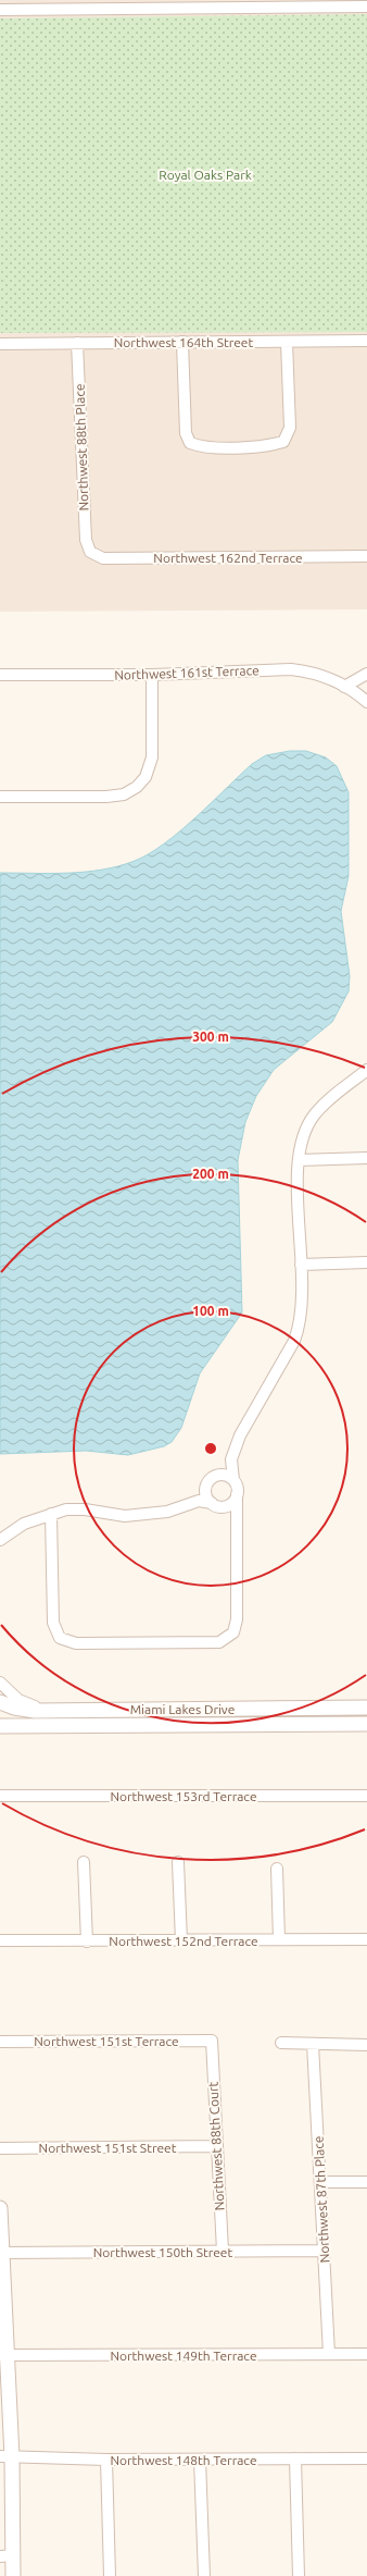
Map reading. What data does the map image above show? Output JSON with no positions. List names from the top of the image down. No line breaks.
{"streets":{"street":["Northwest 164th Street","Northwest 88th Place","Northwest 162nd Terrace","Northwest 161st Terrace","Miami Lakes Drive","Northwest 153rd Terrace","Northwest 152nd Terrace","Northwest 151st Terrace","Northwest 88th Court","Northwest 151st Street","Northwest 87th Place","Northwest 150th Street","Northwest 149th Terrace","Northwest 148th Terrace"]},"crossings":[["Northwest 164th Street","Northwest 88th Place"],["Northwest 88th Place","Northwest 162nd Terrace"],["Northwest 151st Terrace","Northwest 88th Court"],["Northwest 88th Court","Northwest 151st Street"],["Northwest 88th Court","Northwest 150th Street"],["Northwest 87th Place","Northwest 150th Street"],["Northwest 87th Place","Northwest 149th Terrace"]],"parks":["Royal Oaks Park"],"rings":["300 m","200 m","100 m"]}
